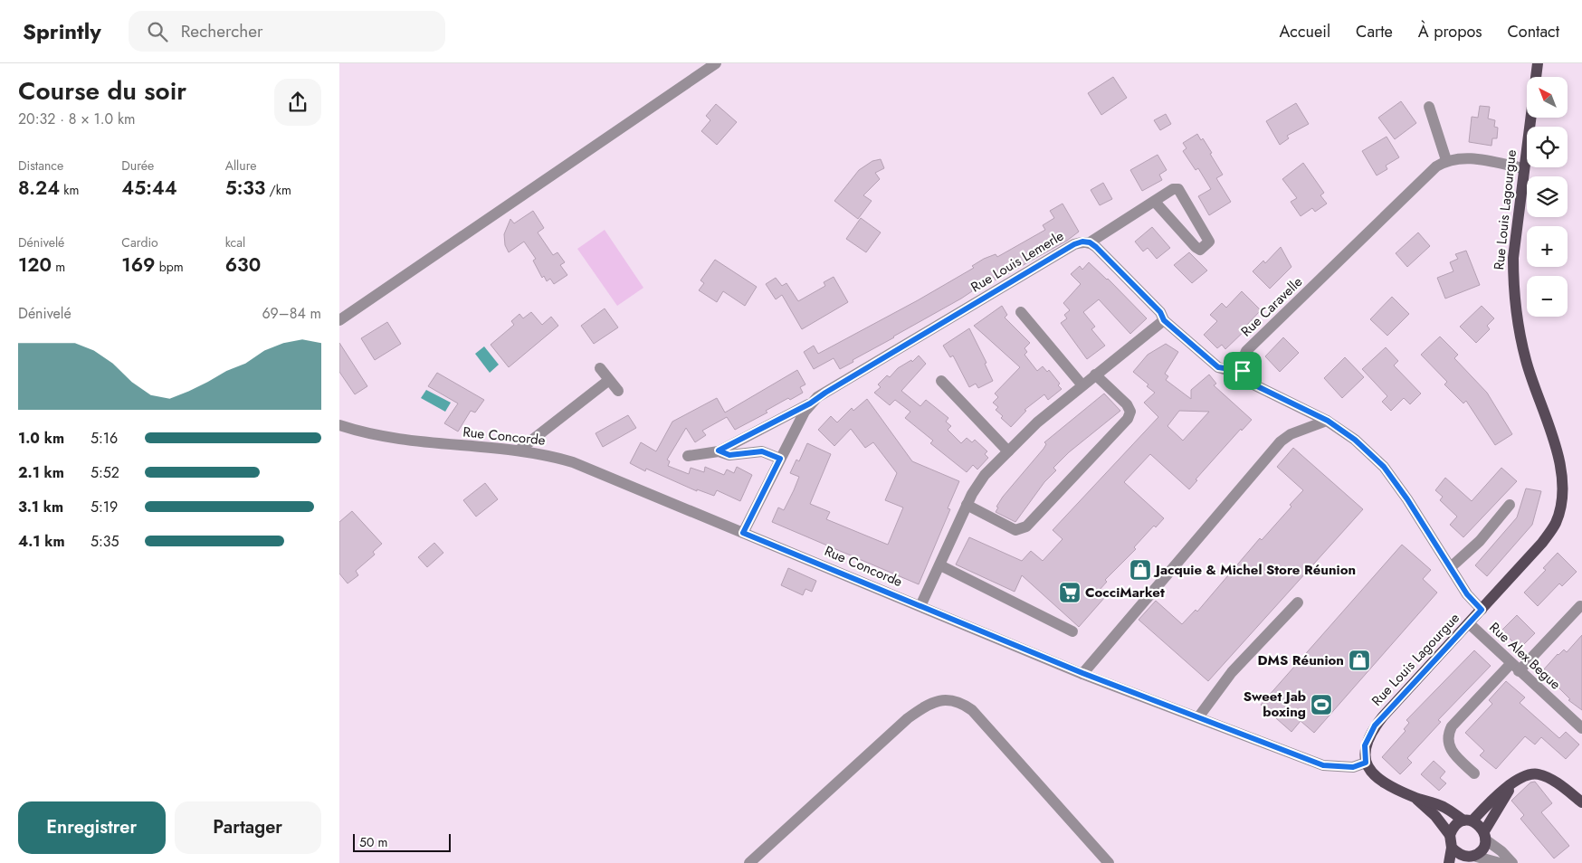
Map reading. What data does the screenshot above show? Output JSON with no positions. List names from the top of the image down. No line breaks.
{"streets":{"main road":["Rue Louis Lagourgue"],"street":["Rue Louis Lemerle","Rue Caravelle","Rue Concorde","Rue Alex Begue"]},"crossings":[["Rue Louis Lagourgue","Rue Concorde"],["Rue Louis Lagourgue","Rue Alex Begue"],["Rue Louis Lemerle","Rue Concorde"]],"places":{"shop":["Jacquie & Michel Store Réunion","DMS Réunion"],"supermarket":["CocciMarket"],"sports":["Sweet Jab boxing"]},"scale_bar":"50 m","north":"top left","page":{"header":"Sprintly","search":"Rechercher","nav":["Accueil","Carte","À propos","Contact"],"heading":["Course du soir","20:32 · 8 × 1.0 km"],"map_buttons":["+","−"],"stats":[["Distance","8.24 km"],["Durée","45:44"],["Allure","5:33 /km"],["Dénivelé","120 m"],["Cardio","169 bpm"],["kcal","630"]],"chart":["Dénivelé","69–84 m"],"list":[{"name":"1.0 km","note":"5:16"},{"name":"2.1 km","note":"5:52"},{"name":"3.1 km","note":"5:19"},{"name":"4.1 km","note":"5:35"}],"buttons":["Enregistrer","Partager"],"scale":"50 m"}}
